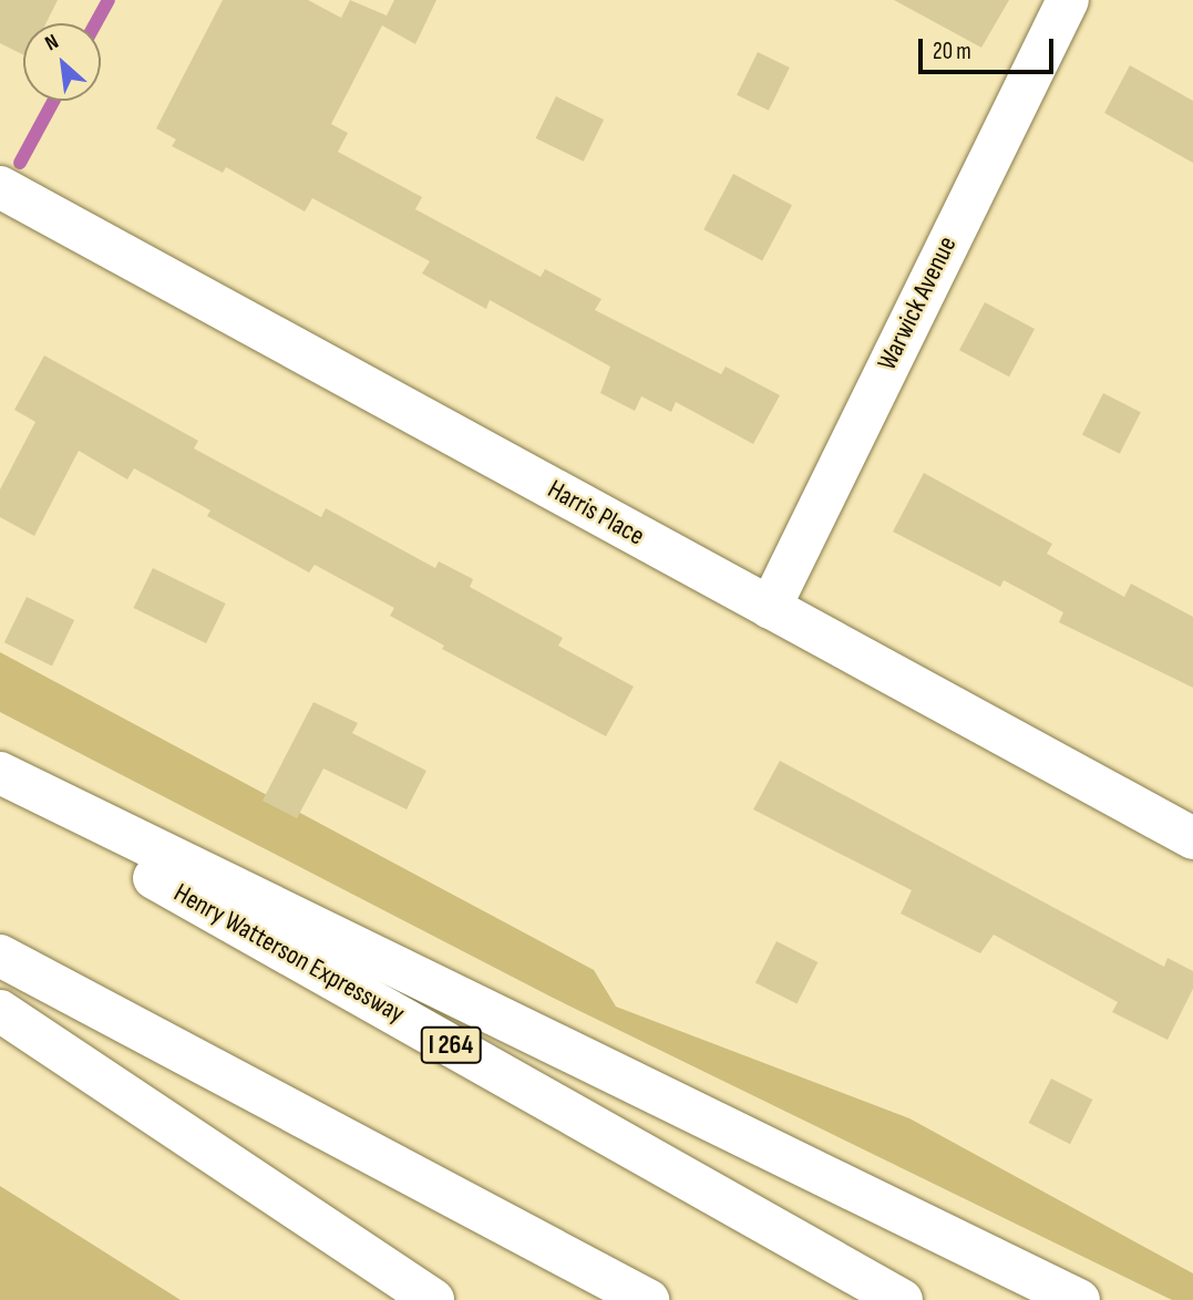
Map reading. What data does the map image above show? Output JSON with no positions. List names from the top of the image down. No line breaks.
{"streets":{"main road":["Warwick Avenue","Harris Place","Henry Watterson Expressway","I 264"]},"crossings":[["Warwick Avenue","Harris Place"]],"scale_bar":"20 m","north":"top left"}
